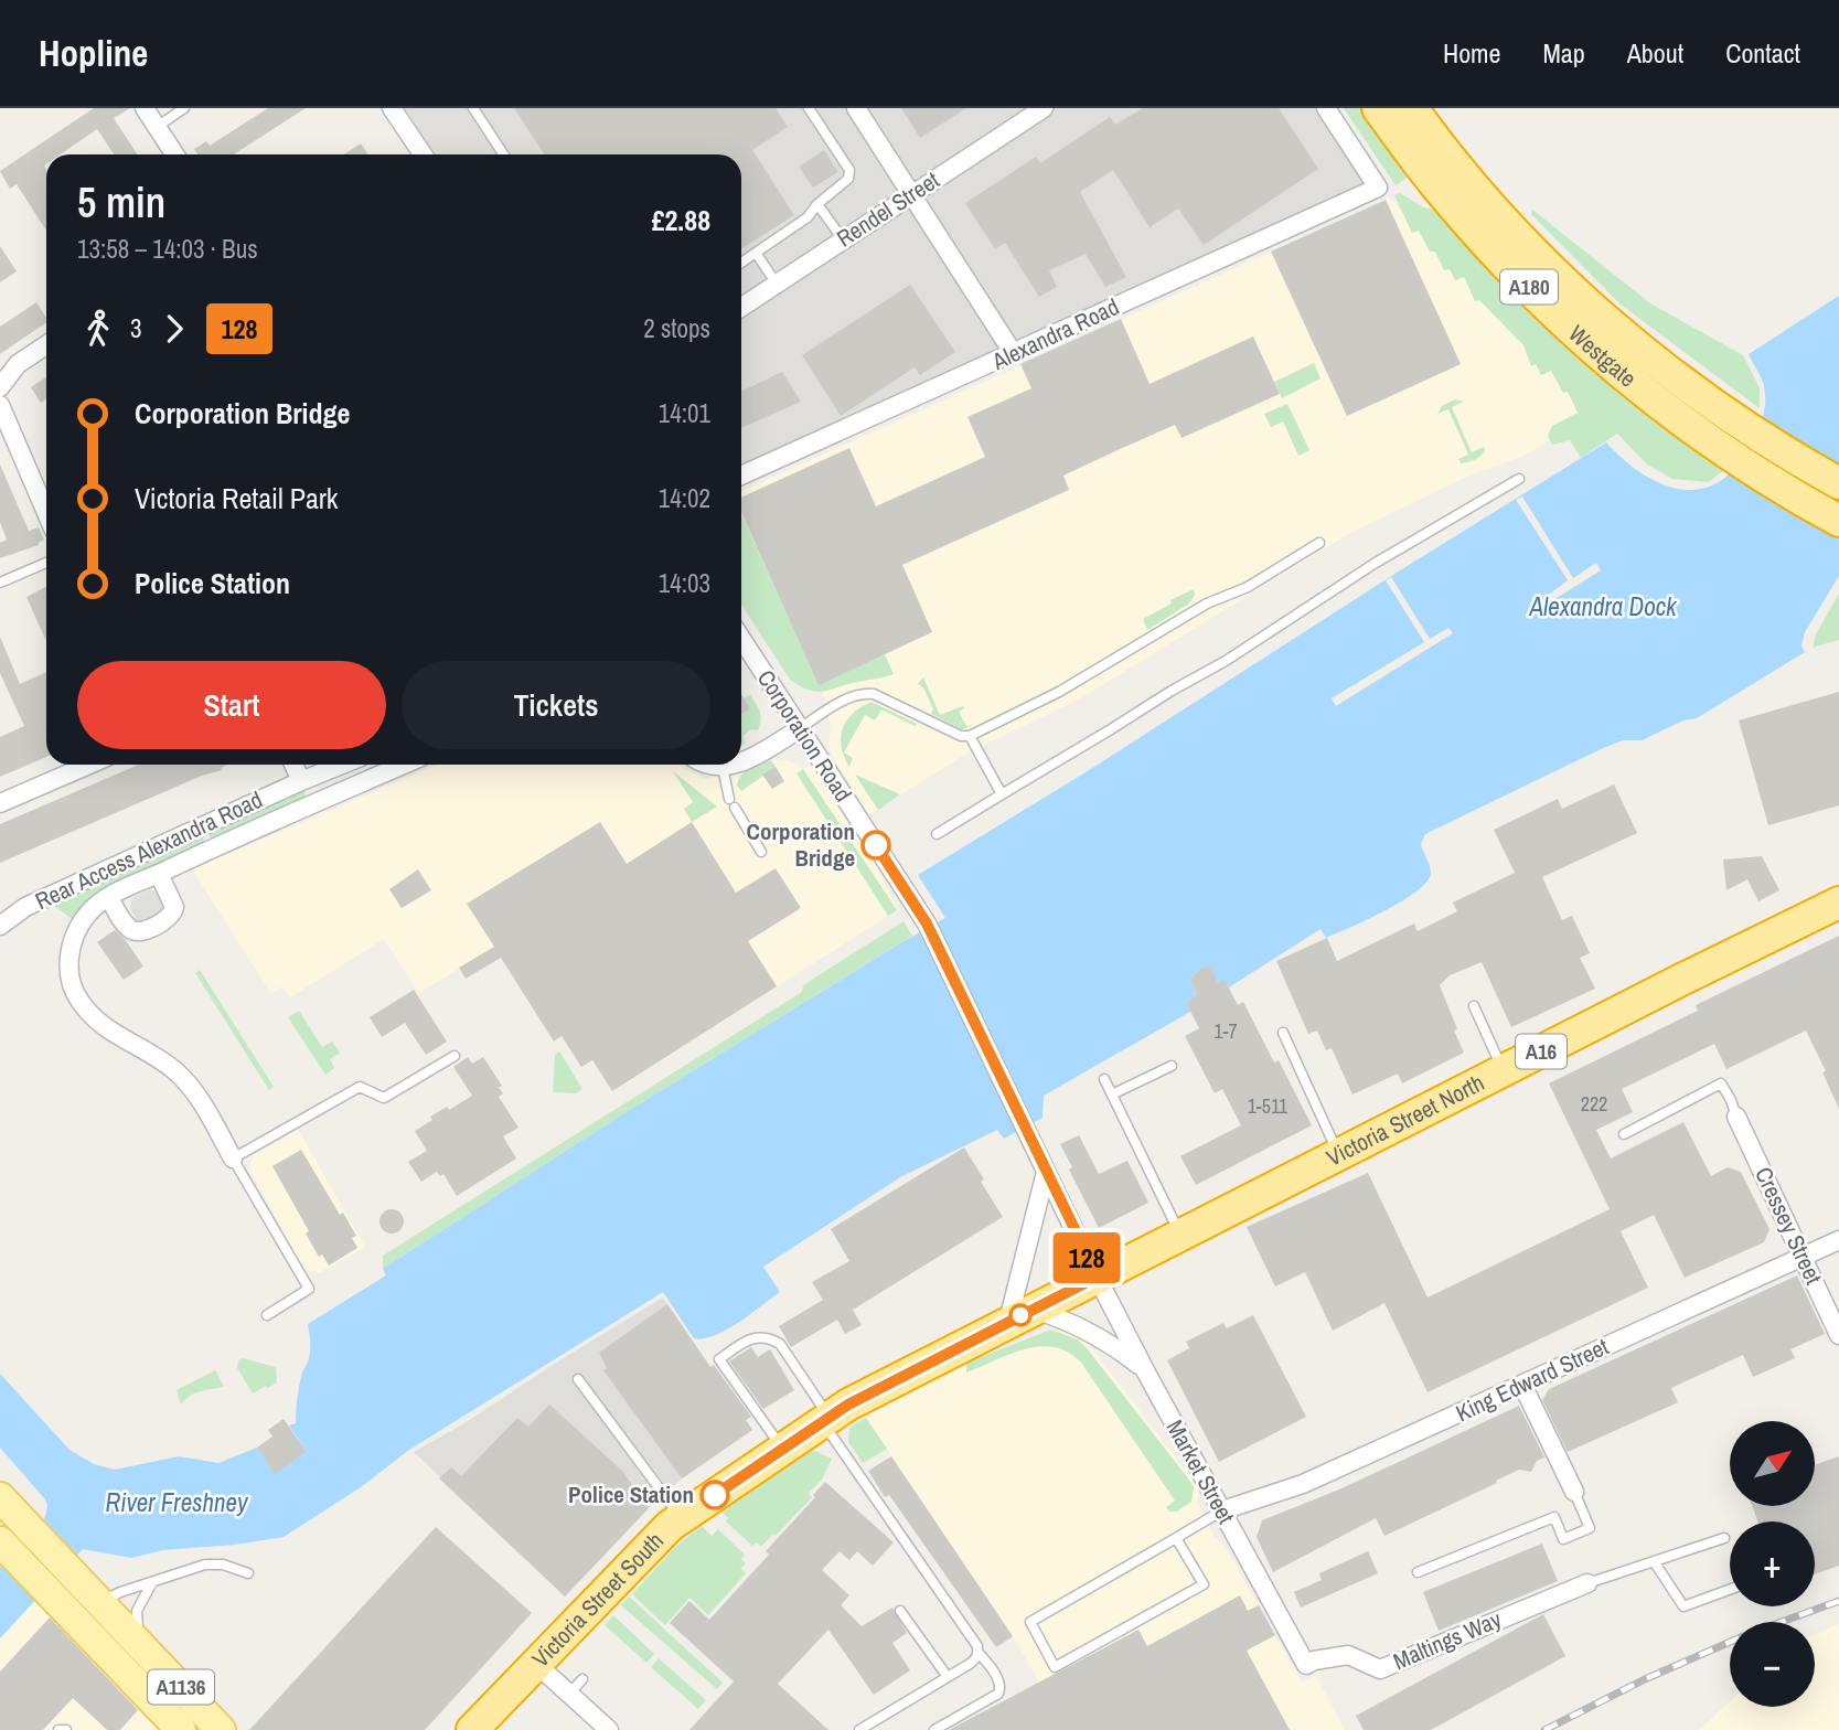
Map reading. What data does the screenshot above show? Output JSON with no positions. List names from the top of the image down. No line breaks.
{"streets":{"highway":["A180","Westgate","A16","Victoria Street North","Victoria Street South"],"main road":["A1136"],"street":["Rendel Street","Alexandra Road","Corporation Road","Rear Access Alexandra Road","Cressey Street","King Edward Street","Market Street","Maltings Way"]},"crossings":[["Corporation Road","Market Street"],["Victoria Street North","Market Street"],["Victoria Street North","Victoria Street South"],["Cressey Street","King Edward Street"],["King Edward Street","Market Street"],["Market Street","Victoria Street South"],["Market Street","Maltings Way"]],"water":["Alexandra Dock","River Freshney"],"places":["Corporation Bridge","Police Station"],"lines":["bus line 128"],"house_numbers":["1-7","222","1-511"],"north":"top right","page":{"header":"Hopline","nav":["Home","Map","About","Contact"],"on_map":"128","heading":["5 min","13:58 – 14:03 · Bus","£2.88"],"legs":["3","128","2 stops"],"list":[{"name":"Corporation Bridge","value":"14:01"},{"name":"Victoria Retail Park","value":"14:02"},{"name":"Police Station","value":"14:03"}],"buttons":["Start","Tickets"],"map_buttons":["+","−"]}}
